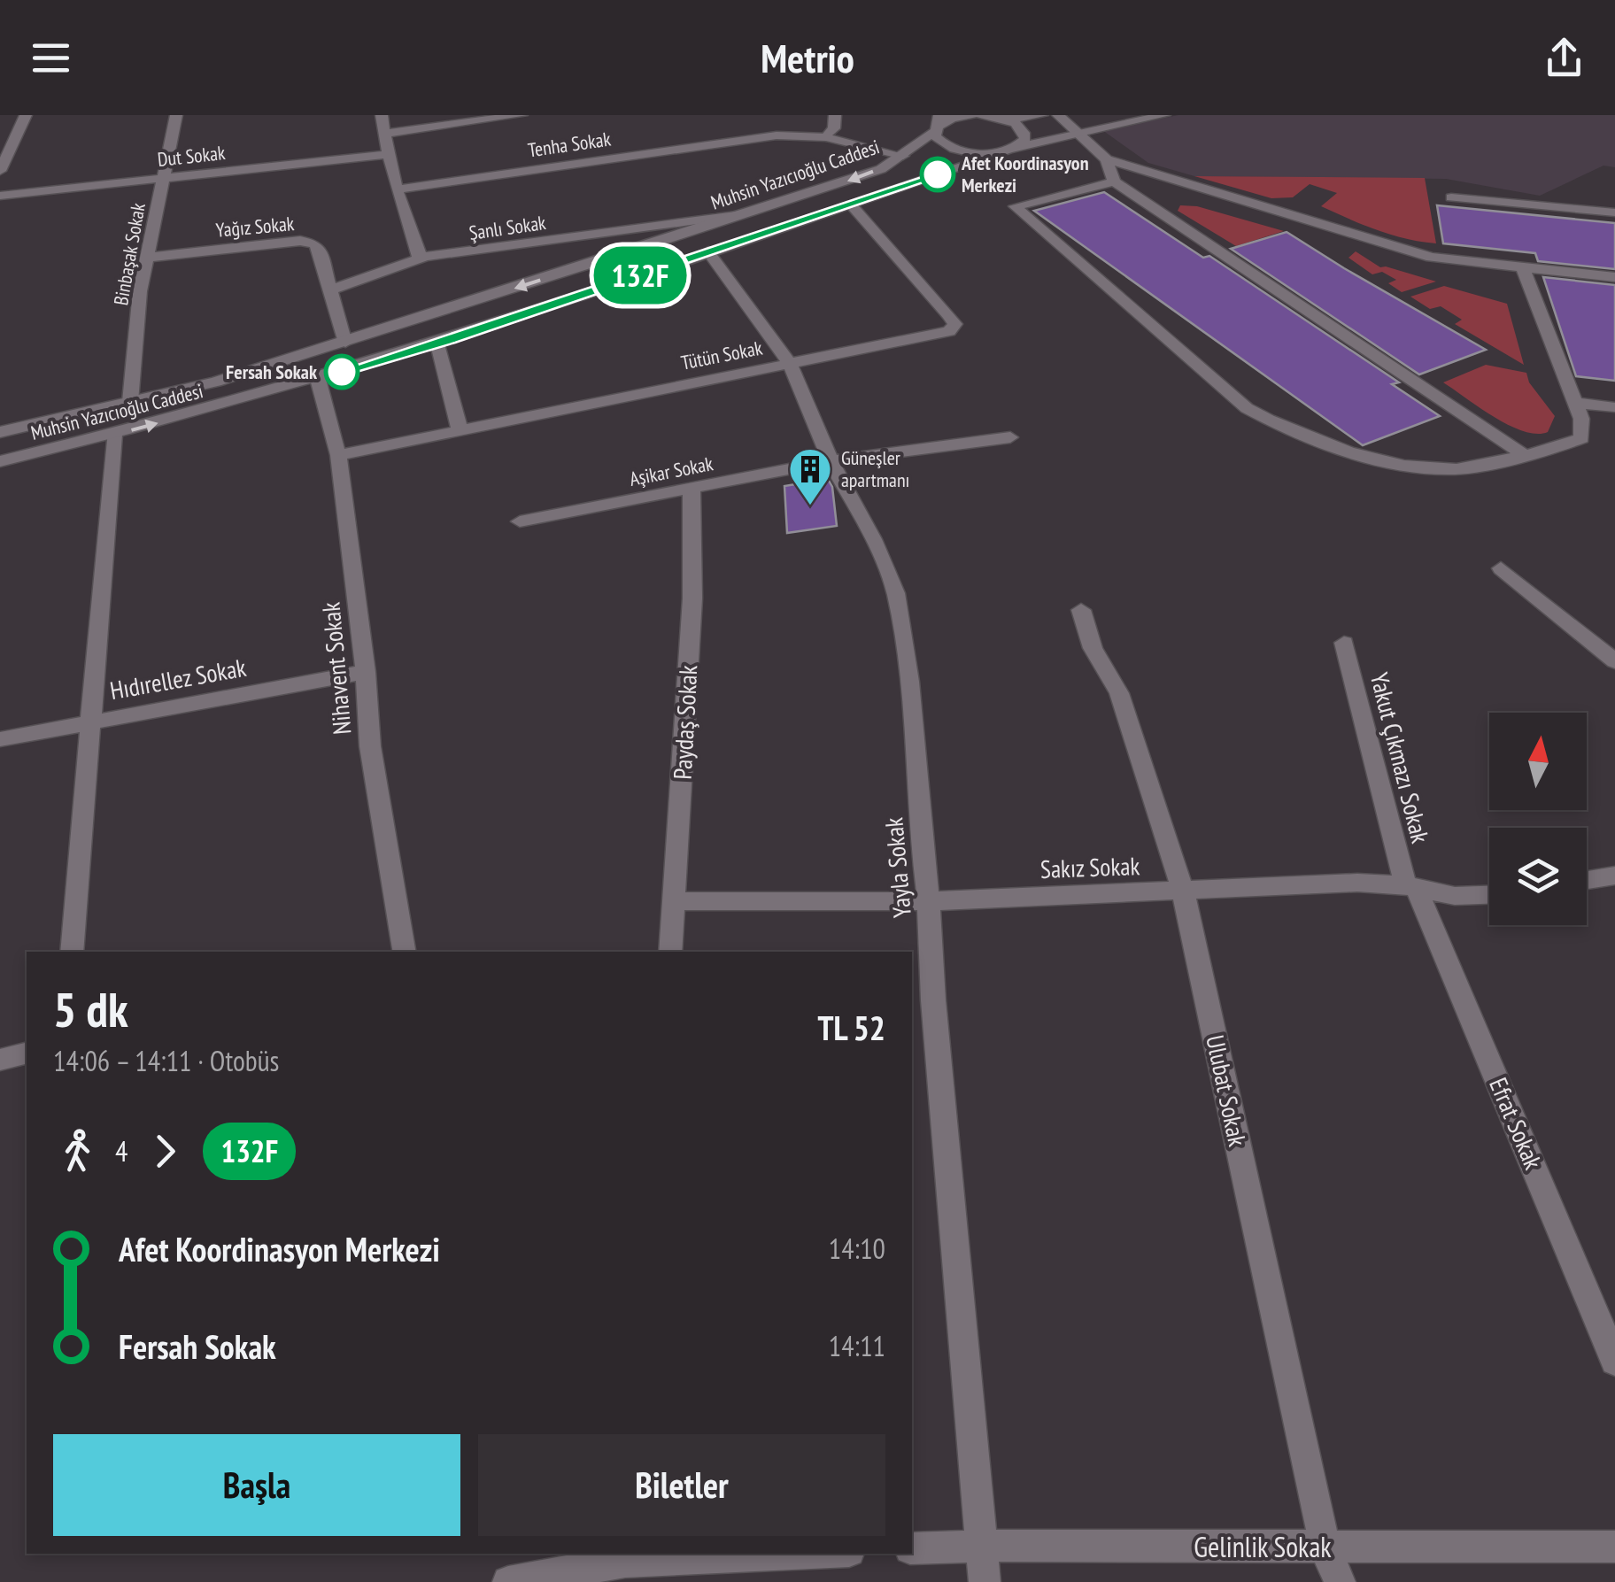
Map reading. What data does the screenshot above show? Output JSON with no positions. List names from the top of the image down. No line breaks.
{"streets":{"street":["Tenha Sokak","Dut Sokak","Muhsin Yazıcıoğlu Caddesi","Yağız Sokak","Şanlı Sokak","Binbaşak Sokak","Tütün Sokak","Aşikar Sokak","Nihavent Sokak","Hıdırellez Sokak","Paydaş Sokak","Yakut Çıkmazı Sokak","Yayla Sokak","Sakız Sokak","Ulubat Sokak","Efrat Sokak","Gelinlik Sokak"]},"crossings":[["Tenha Sokak","Muhsin Yazıcıoğlu Caddesi"],["Dut Sokak","Binbaşak Sokak"],["Muhsin Yazıcıoğlu Caddesi","Yağız Sokak"],["Muhsin Yazıcıoğlu Caddesi","Şanlı Sokak"],["Muhsin Yazıcıoğlu Caddesi","Binbaşak Sokak"],["Muhsin Yazıcıoğlu Caddesi","Tütün Sokak"],["Muhsin Yazıcıoğlu Caddesi","Nihavent Sokak"],["Muhsin Yazıcıoğlu Caddesi","Yayla Sokak"],["Yağız Sokak","Şanlı Sokak"],["Yağız Sokak","Binbaşak Sokak"],["Tütün Sokak","Nihavent Sokak"],["Tütün Sokak","Yayla Sokak"],["Aşikar Sokak","Paydaş Sokak"],["Aşikar Sokak","Yayla Sokak"],["Nihavent Sokak","Hıdırellez Sokak"],["Paydaş Sokak","Sakız Sokak"],["Yakut Çıkmazı Sokak","Sakız Sokak"],["Yakut Çıkmazı Sokak","Efrat Sokak"],["Yayla Sokak","Sakız Sokak"],["Yayla Sokak","Gelinlik Sokak"],["Sakız Sokak","Ulubat Sokak"],["Sakız Sokak","Efrat Sokak"],["Ulubat Sokak","Gelinlik Sokak"]],"places":{"other":["Afet Koordinasyon Merkezi","Fersah Sokak"],"building":["Güneşler apartmanı"]},"lines":["bus line 132F"],"north":"top","page":{"header":"Metrio","on_map":"132F","heading":["5 dk","14:06 – 14:11 · Otobüs","TL 52"],"legs":["4","132F"],"list":[{"name":"Afet Koordinasyon Merkezi","value":"14:10"},{"name":"Fersah Sokak","value":"14:11"}],"buttons":["Başla","Biletler"]}}
